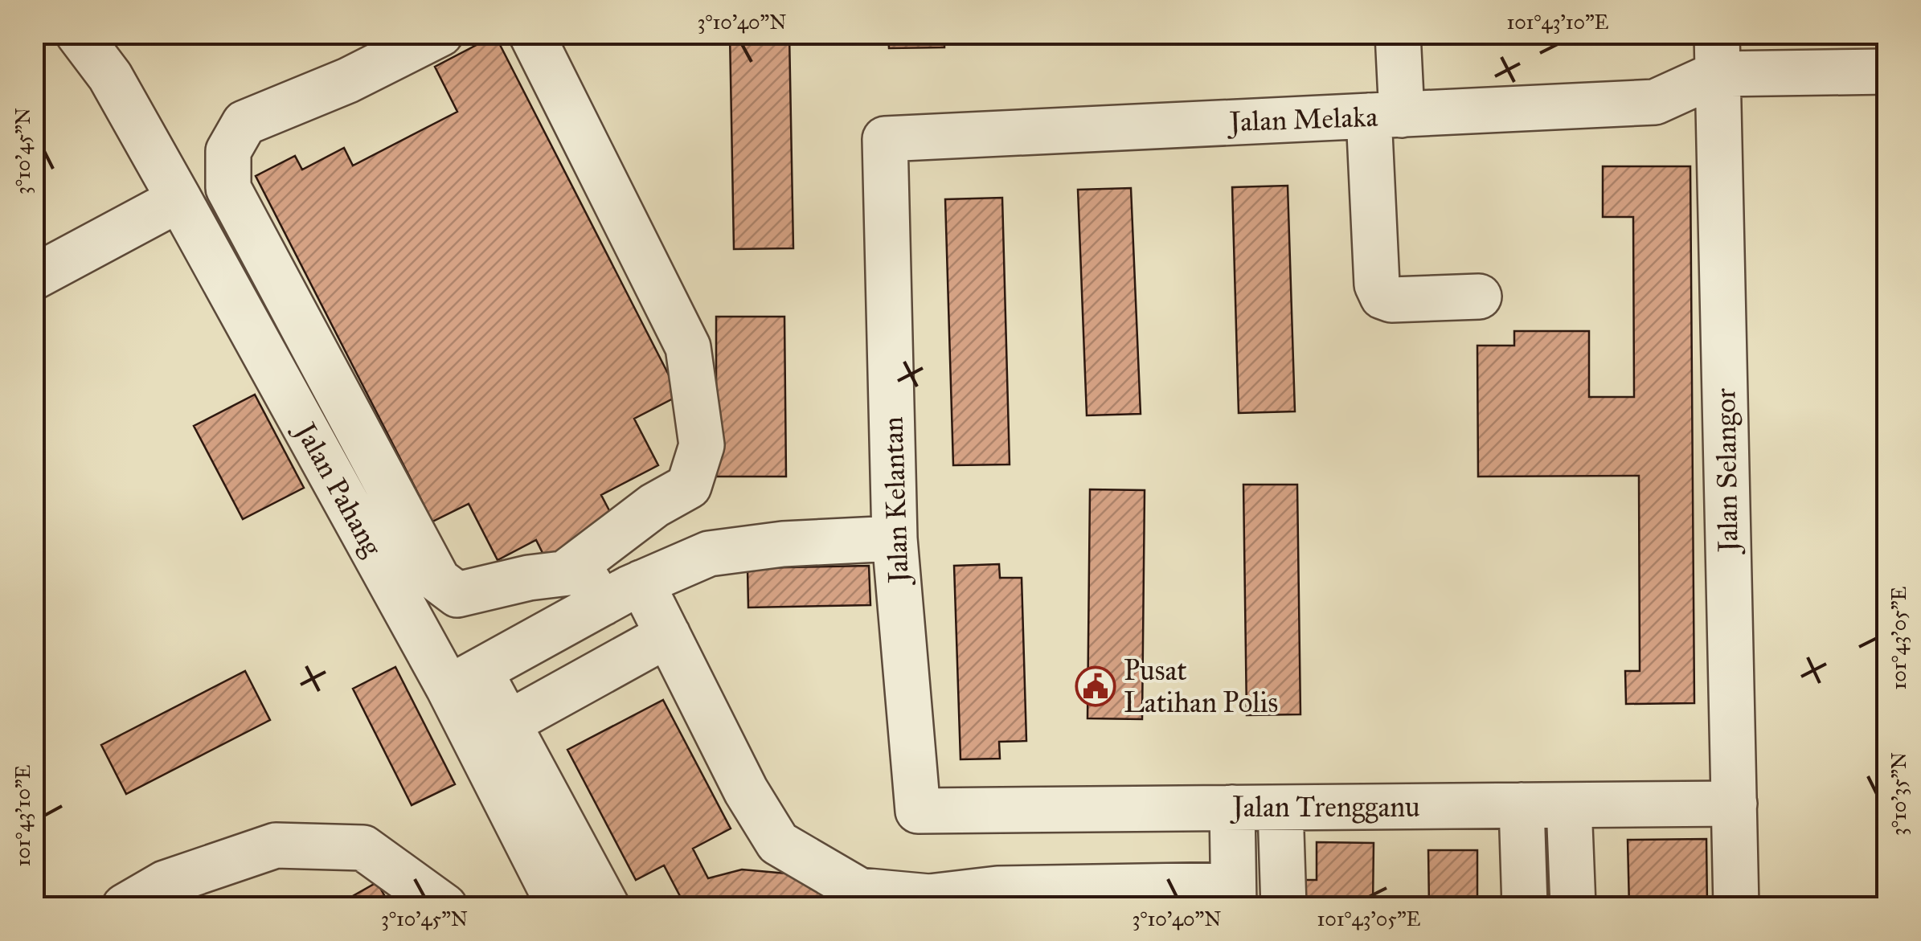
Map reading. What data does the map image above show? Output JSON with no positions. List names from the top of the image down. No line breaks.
{"streets":{"lane":["Jalan Melaka","Jalan Selangor","Jalan Pahang","Jalan Kelantan","Jalan Trengganu"]},"crossings":[["Jalan Melaka","Jalan Selangor"],["Jalan Melaka","Jalan Kelantan"],["Jalan Selangor","Jalan Trengganu"],["Jalan Kelantan","Jalan Trengganu"]],"places":{"public building":["Pusat Latihan Polis"]},"coordinates":["3°10'40\"N","101°43'10\"E","3°10'45\"N","101°43'05\"E","3°10'35\"N"]}
